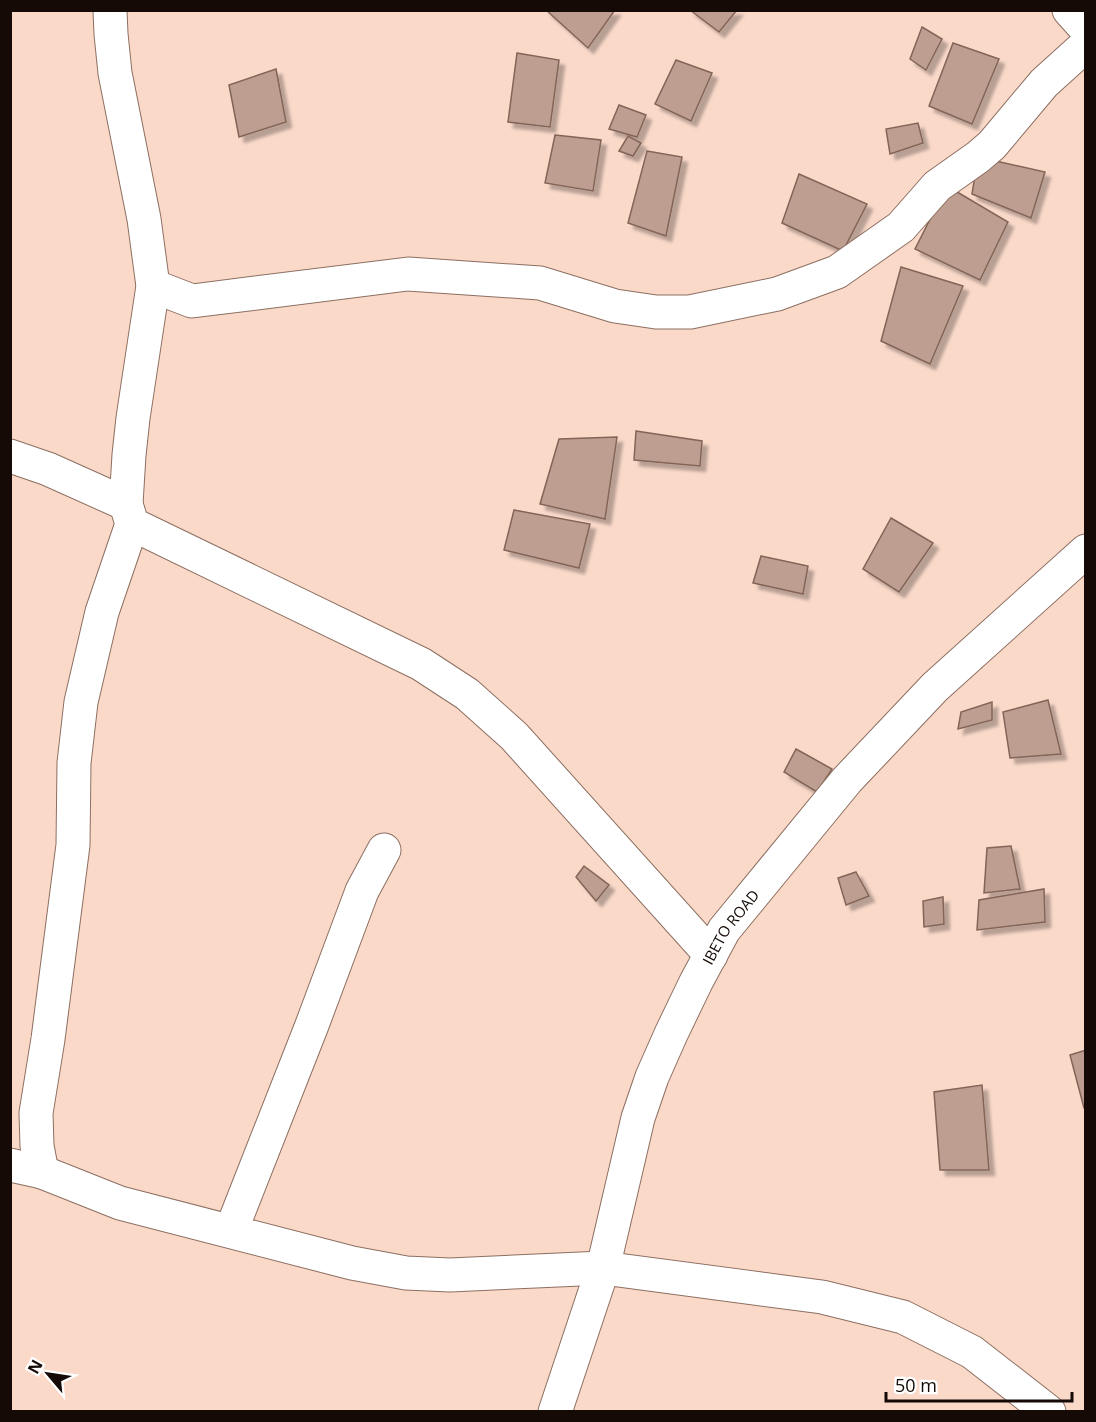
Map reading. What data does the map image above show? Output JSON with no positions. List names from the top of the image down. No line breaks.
{"streets":{"street":["IBETO ROAD"]},"scale_bar":"50 m","north":"top left"}
